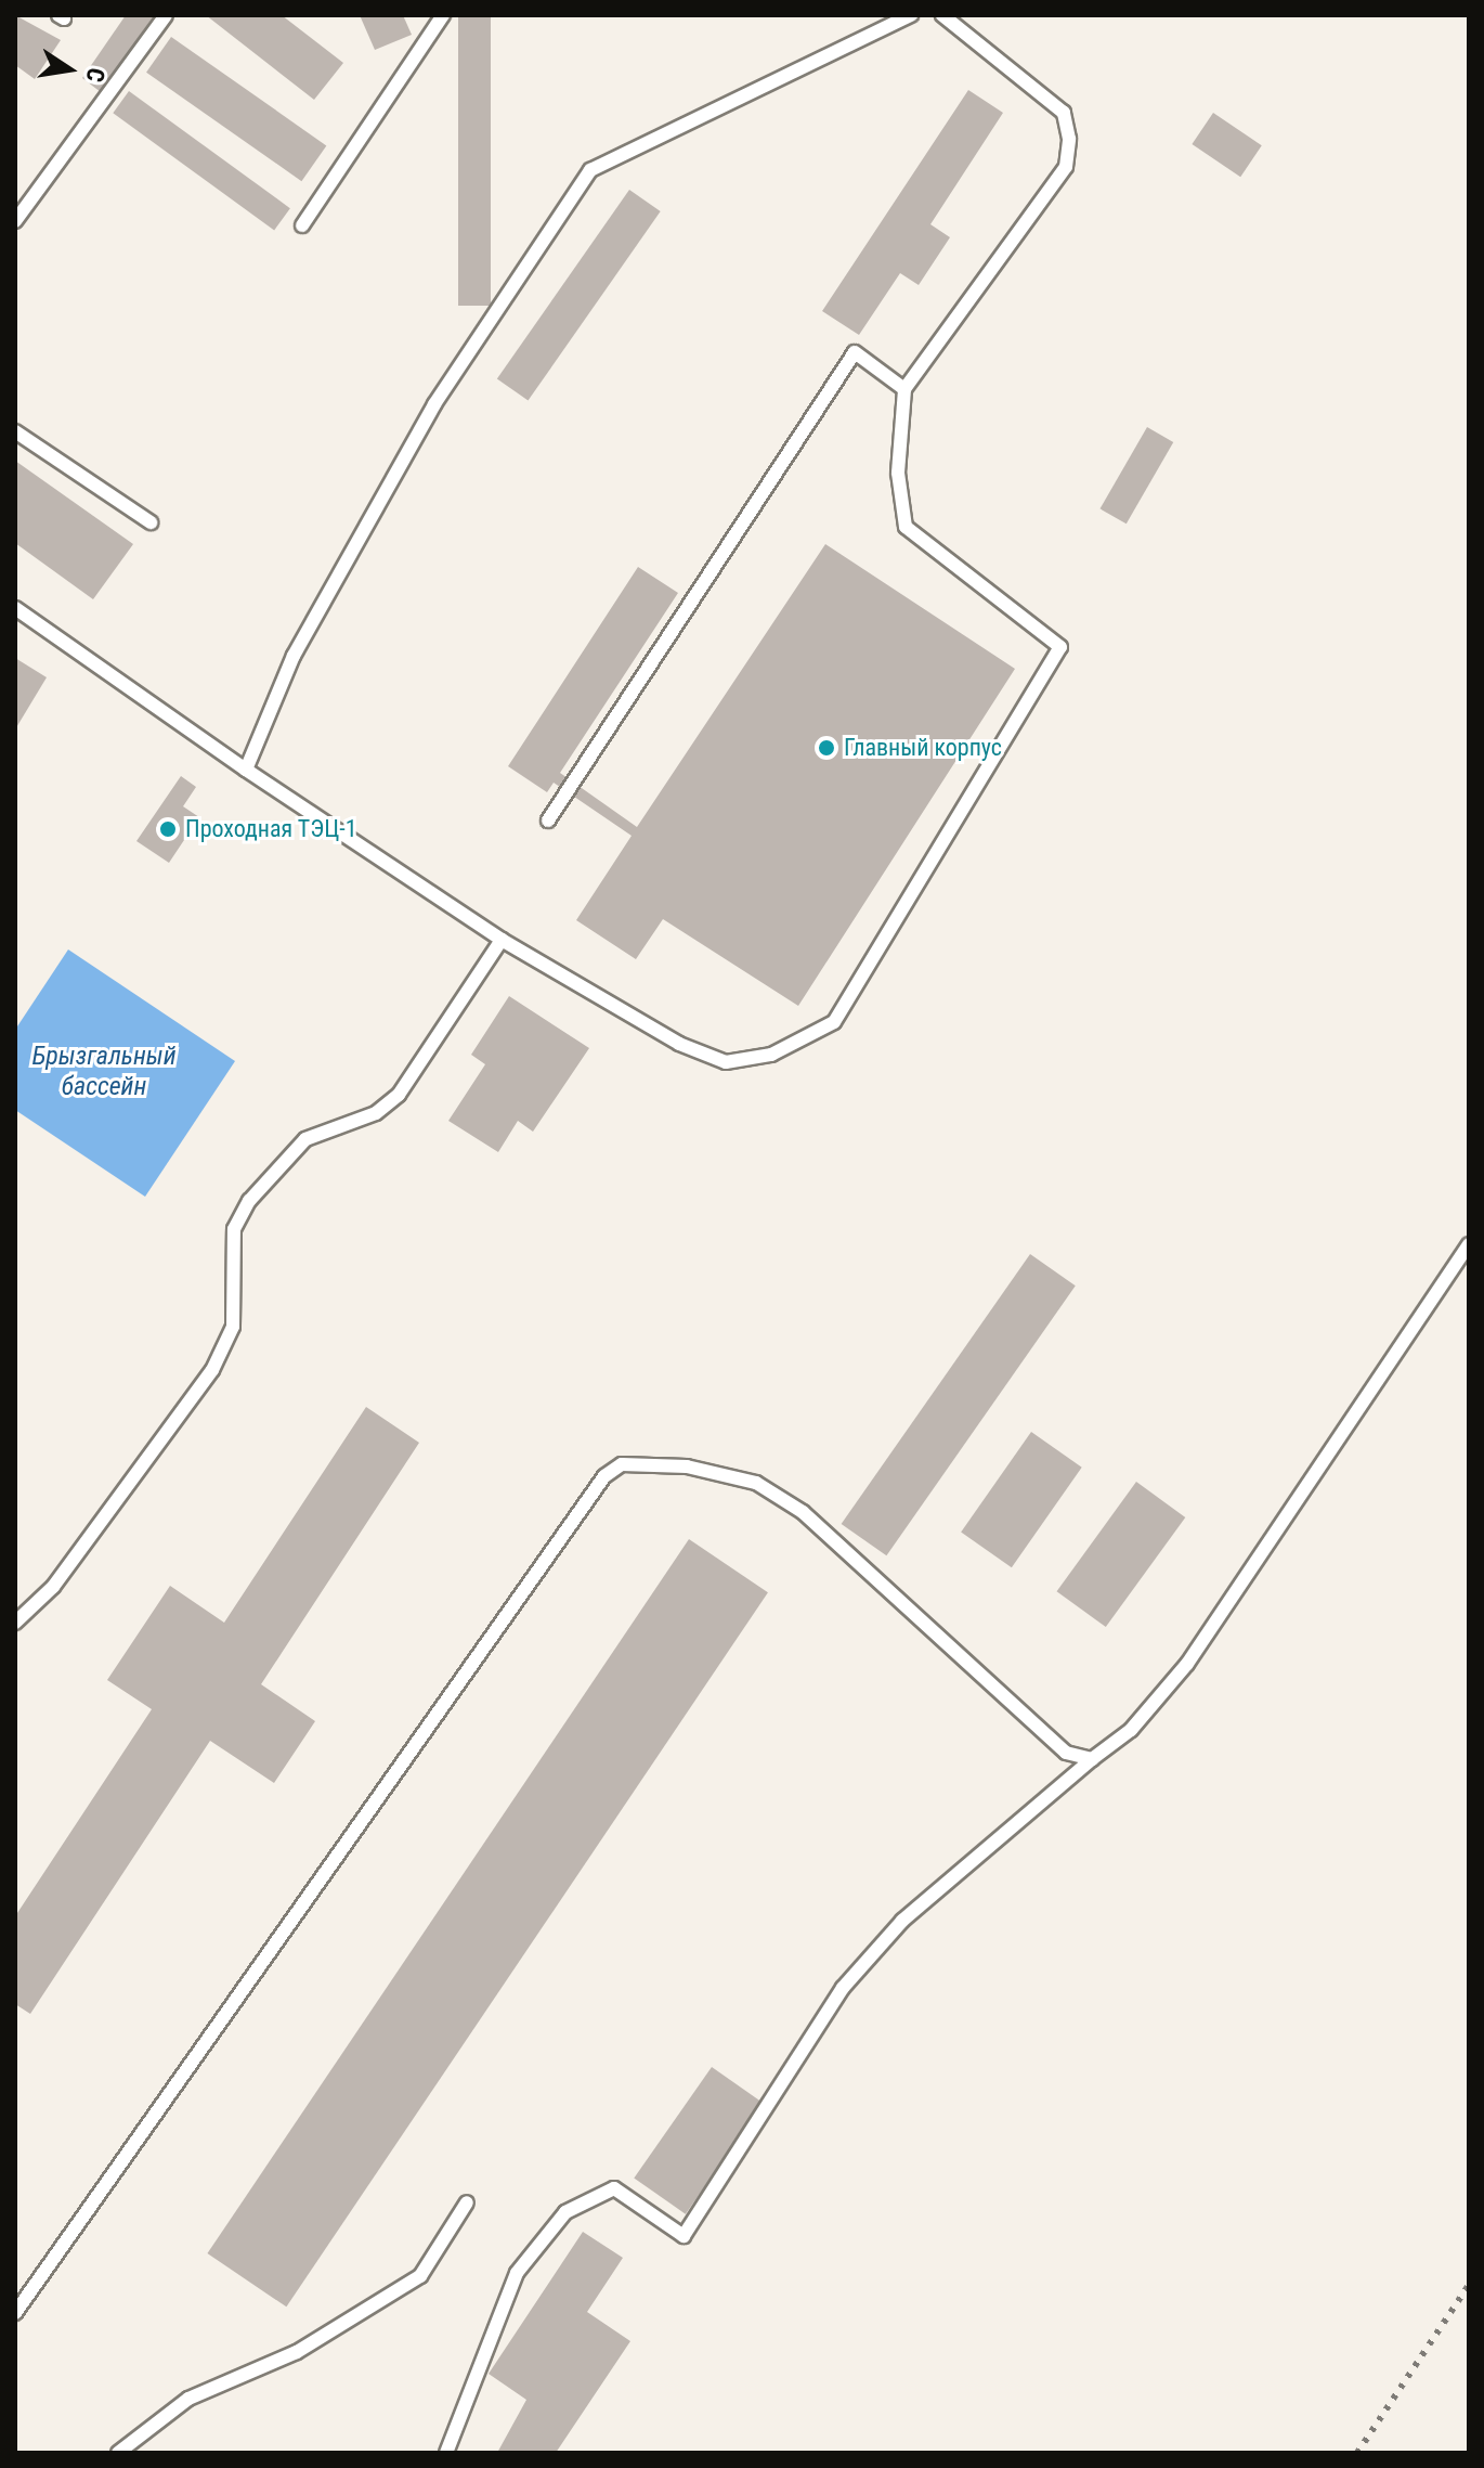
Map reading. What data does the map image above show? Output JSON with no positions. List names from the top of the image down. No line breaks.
{"water":["Брызгальный бассейн"],"places":["Главный корпус","Проходная ТЭЦ-1"],"north":"right"}
